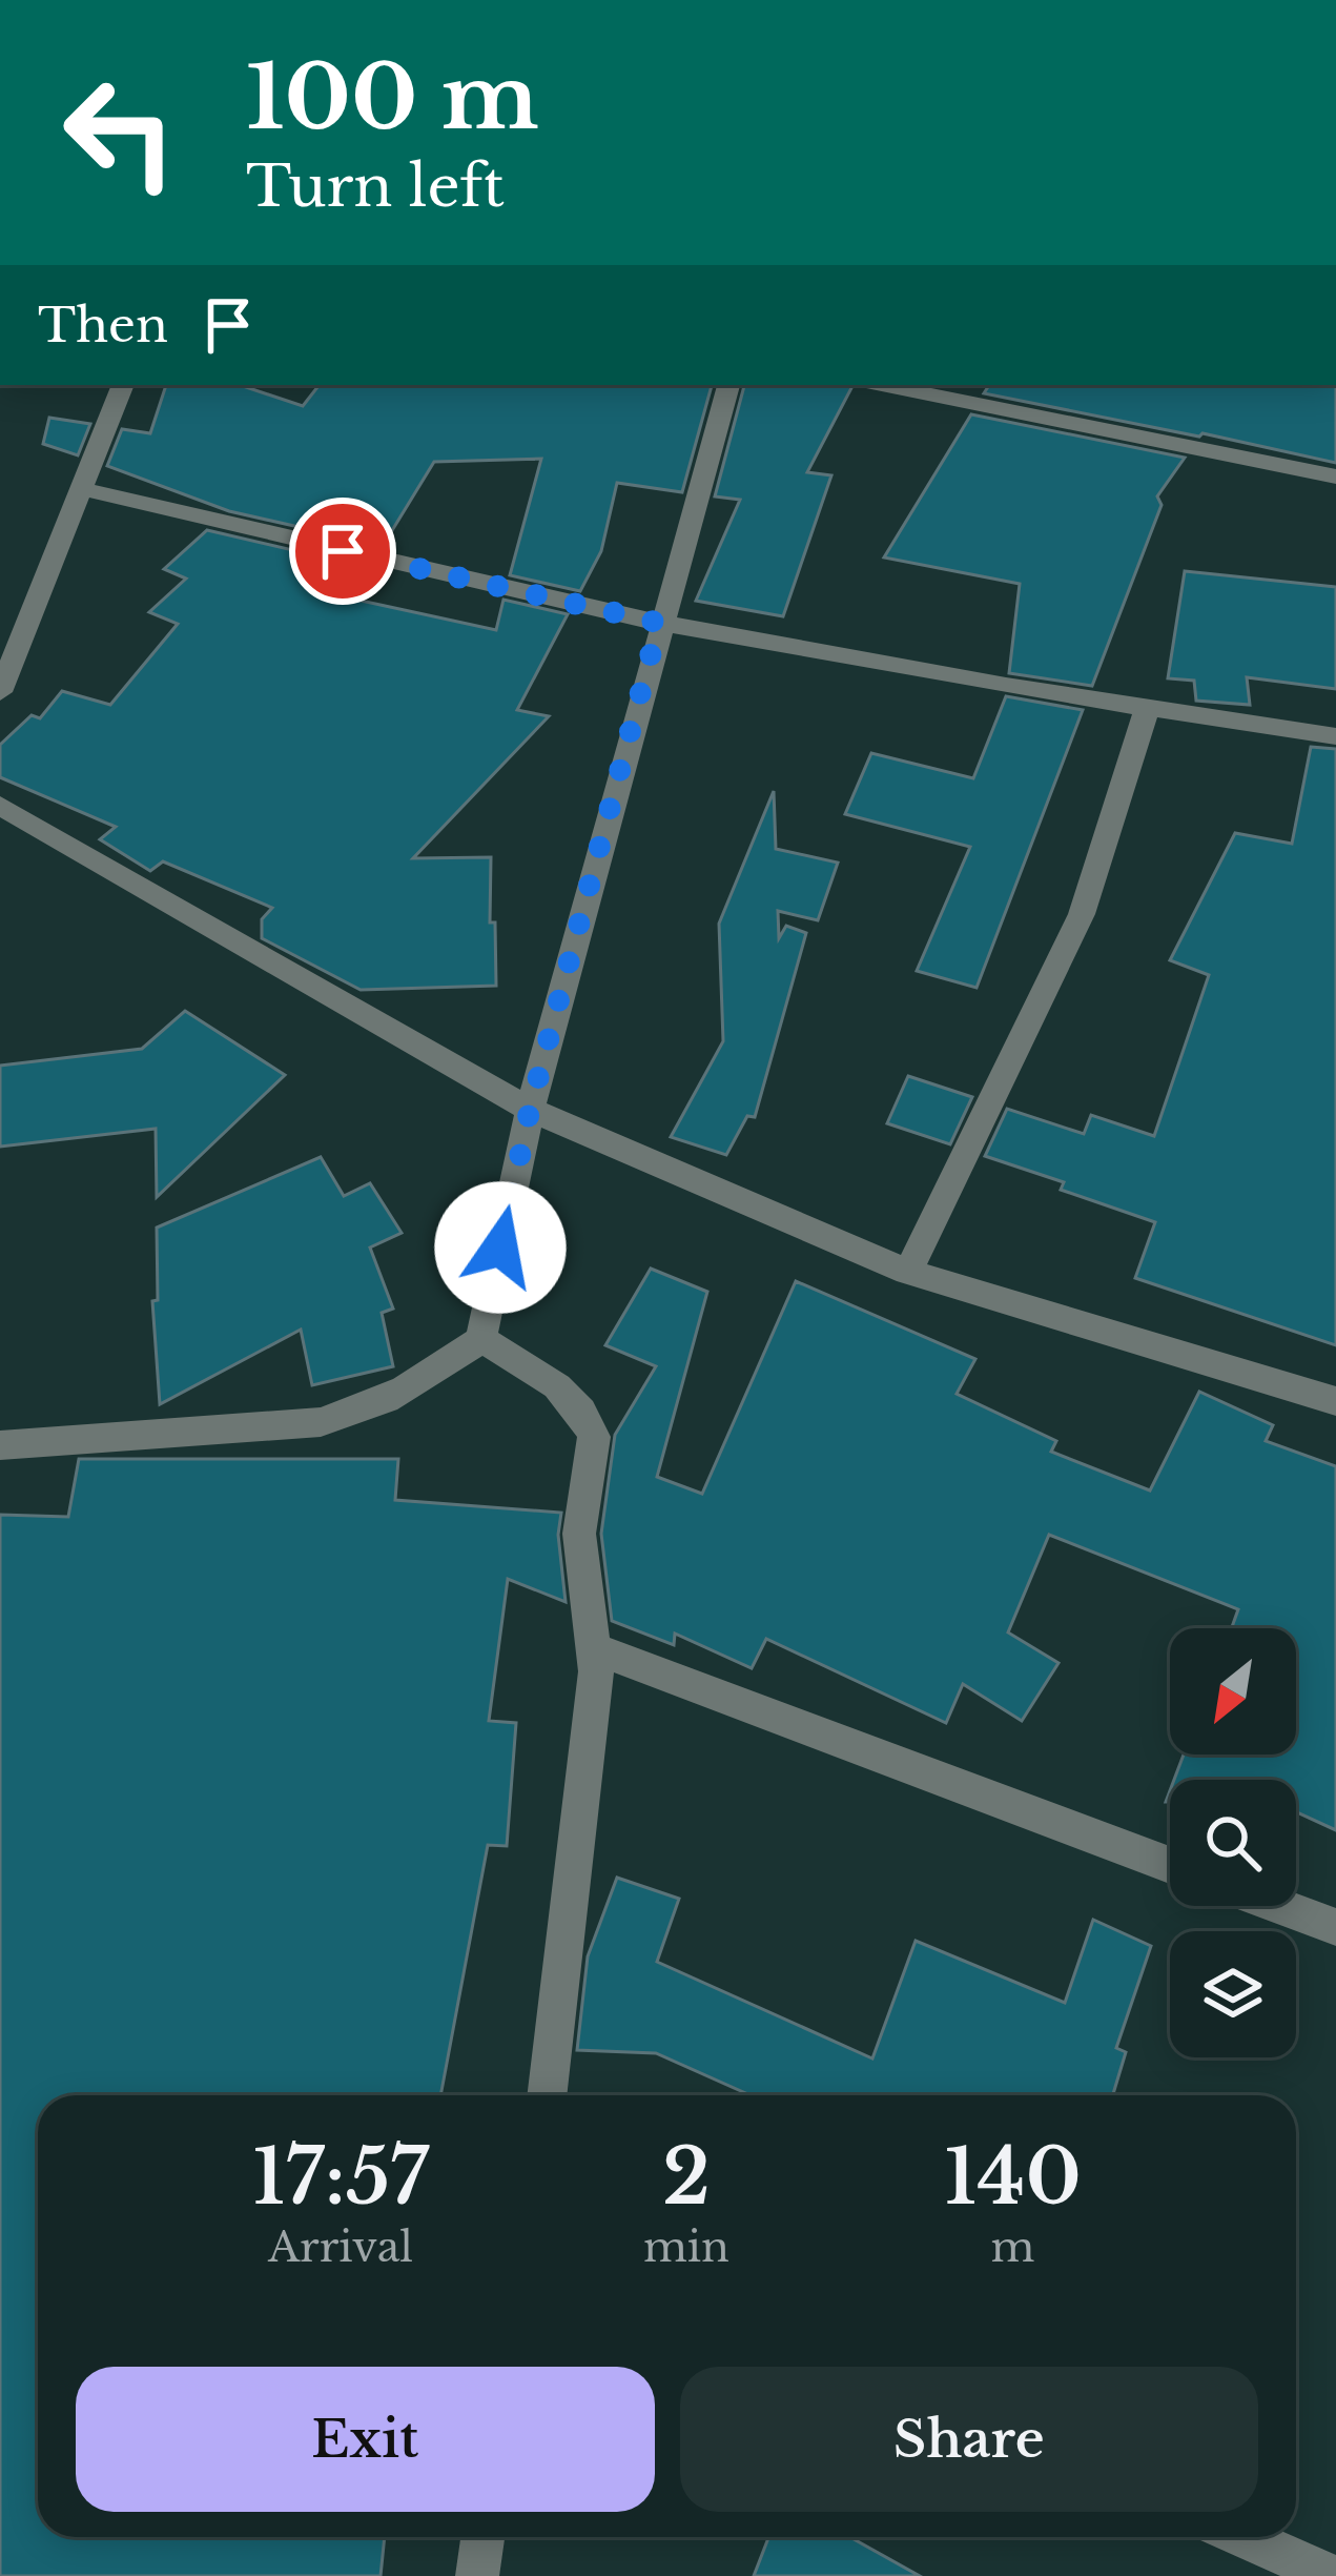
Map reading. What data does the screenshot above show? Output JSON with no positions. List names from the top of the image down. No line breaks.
{"north":"bottom left","page":{"turn":["100 m","Turn left"],"then":"Then","eta":["17:57","Arrival","2","min","140","m"],"buttons":["Exit","Share"]}}
